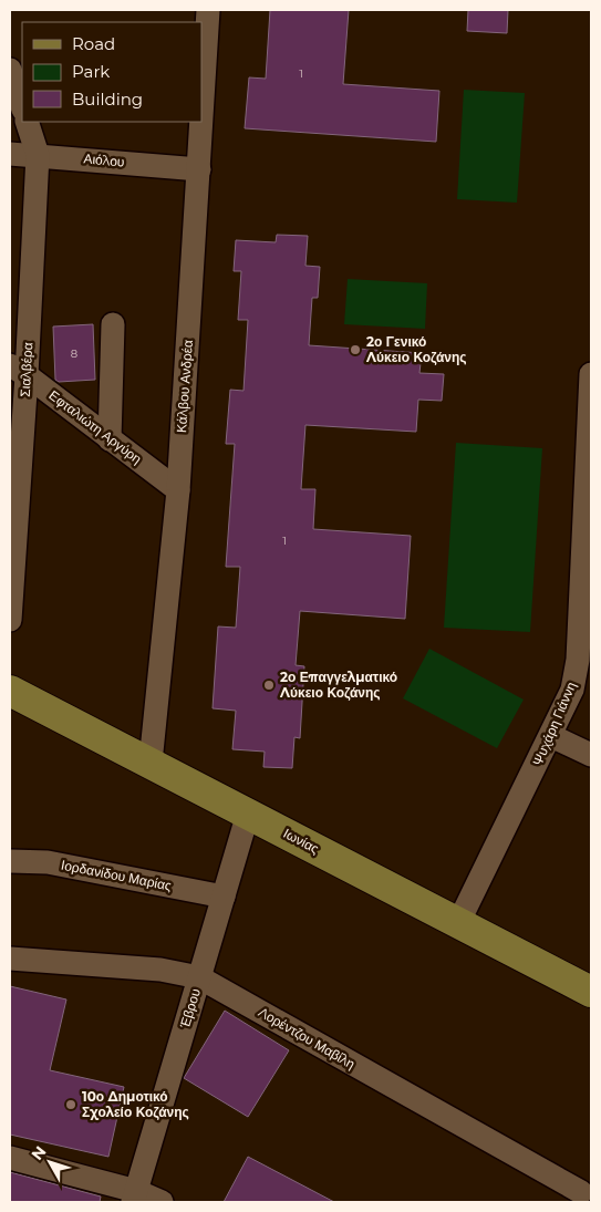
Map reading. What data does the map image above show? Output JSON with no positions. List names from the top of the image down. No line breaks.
{"streets":{"main road":["Ιωνίας"],"street":["Αιόλου","Σιαλβέρα","Κάλβου Ανδρέα","Εφταλιώτη Αργύρη","Ψυχάρη Γιάννη","Ιορδανίδου Μαρίας","Έβρου","Λορέντζου Μαβίλη"]},"crossings":[["Αιόλου","Σιαλβέρα"],["Αιόλου","Κάλβου Ανδρέα"],["Σιαλβέρα","Εφταλιώτη Αργύρη"],["Κάλβου Ανδρέα","Εφταλιώτη Αργύρη"],["Κάλβου Ανδρέα","Ιωνίας"],["Ψυχάρη Γιάννη","Ιωνίας"],["Ιωνίας","Έβρου"],["Ιορδανίδου Μαρίας","Έβρου"],["Έβρου","Λορέντζου Μαβίλη"]],"places":["2ο Γενικό Λύκειο Κοζάνης","2ο Επαγγελματικό Λύκειο Κοζάνης","10ο Δημοτικό Σχολείο Κοζάνης"],"house_numbers":["1","8","1"],"legend":["Road","Park","Building"],"north":"top left"}
